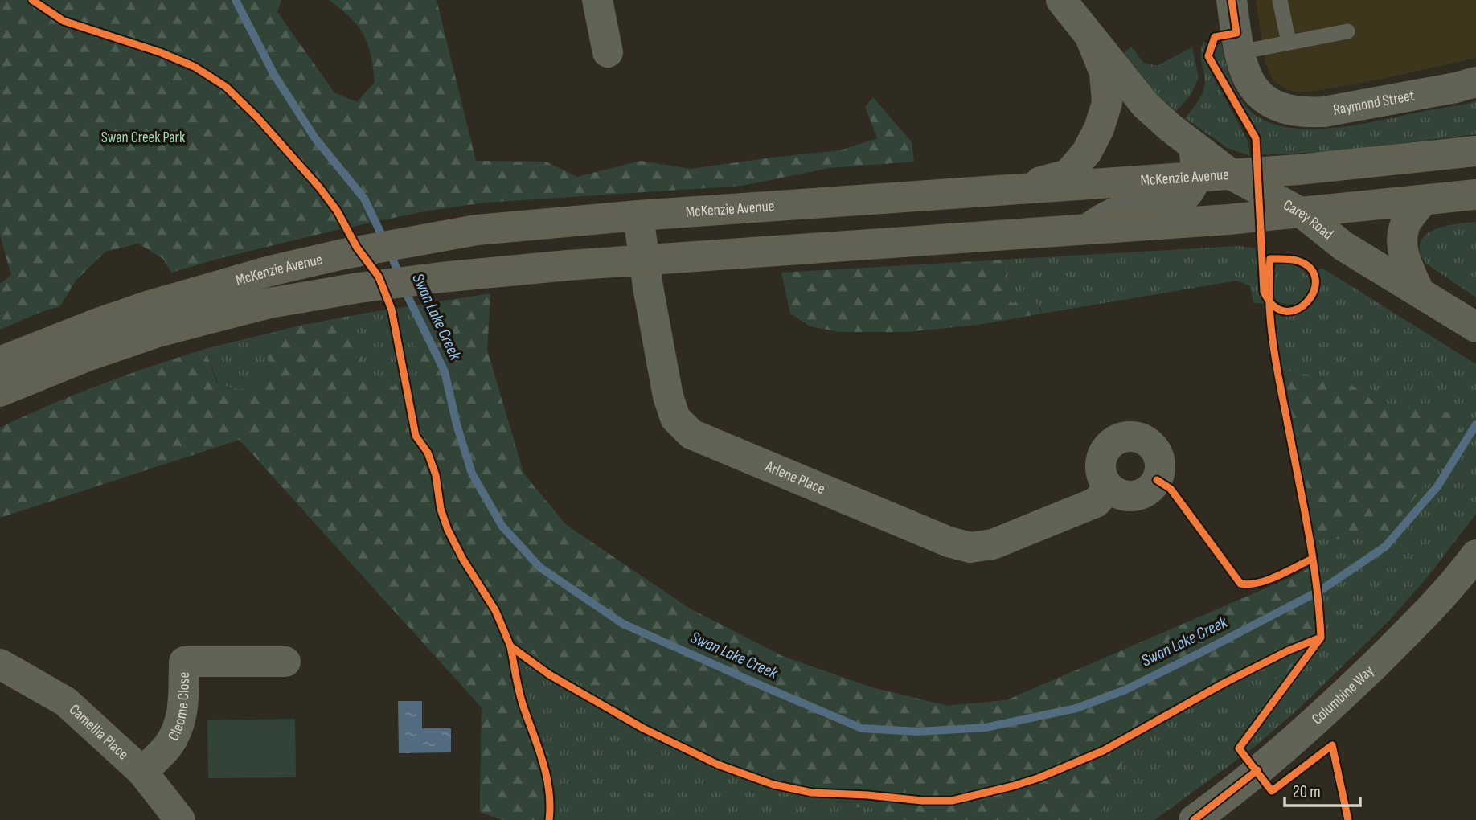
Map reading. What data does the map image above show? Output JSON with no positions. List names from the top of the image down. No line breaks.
{"streets":{"main road":["McKenzie Avenue"],"street":["Raymond Street","Carey Road","Arlene Place","Columbine Way","Cleome Close","Camellia Place"]},"crossings":[["McKenzie Avenue","Carey Road"],["McKenzie Avenue","Arlene Place"],["Cleome Close","Camellia Place"]],"water":["Swan Lake Creek"],"parks":["Swan Creek Park"],"scale_bar":"20 m"}
